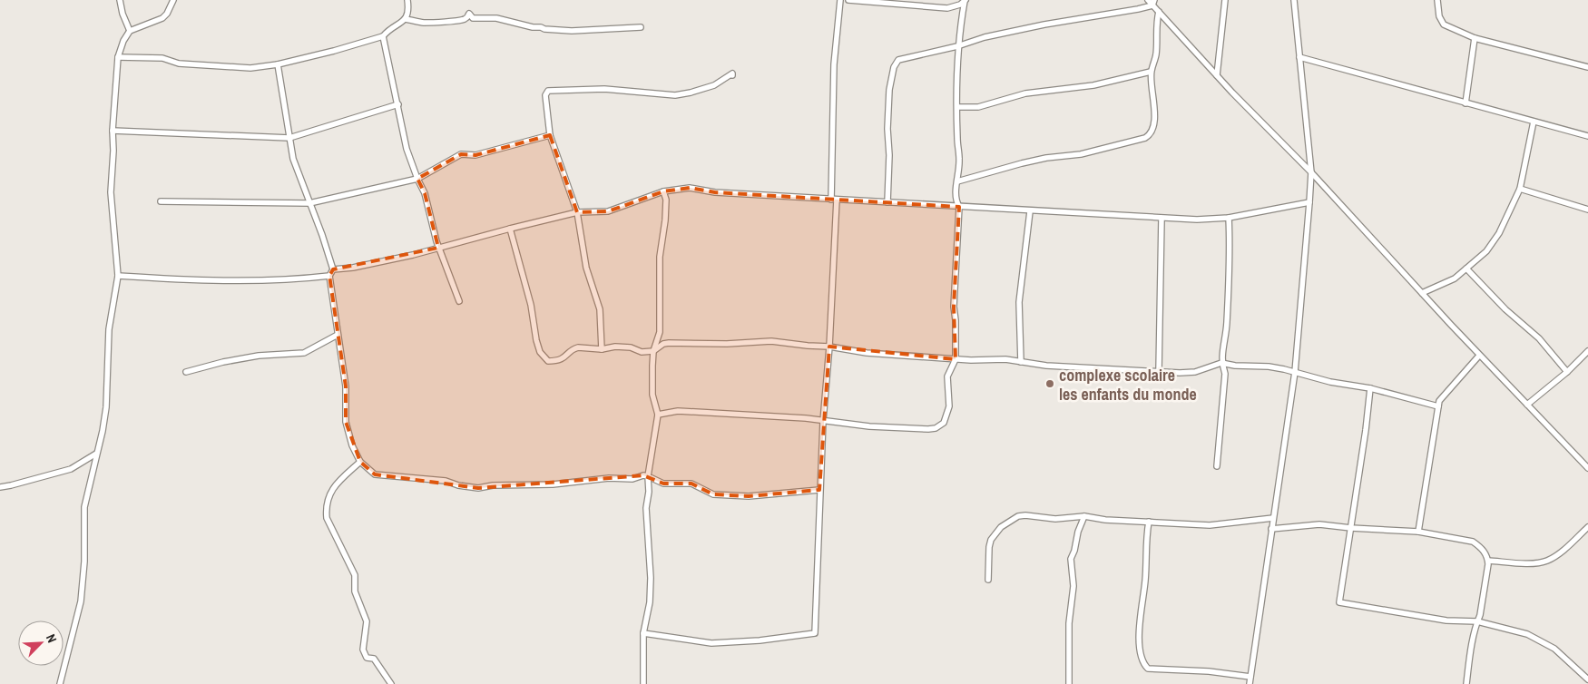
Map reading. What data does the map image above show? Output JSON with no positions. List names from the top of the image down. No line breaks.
{"places":["complexe scolaire les enfants du monde"],"north":"top right"}
